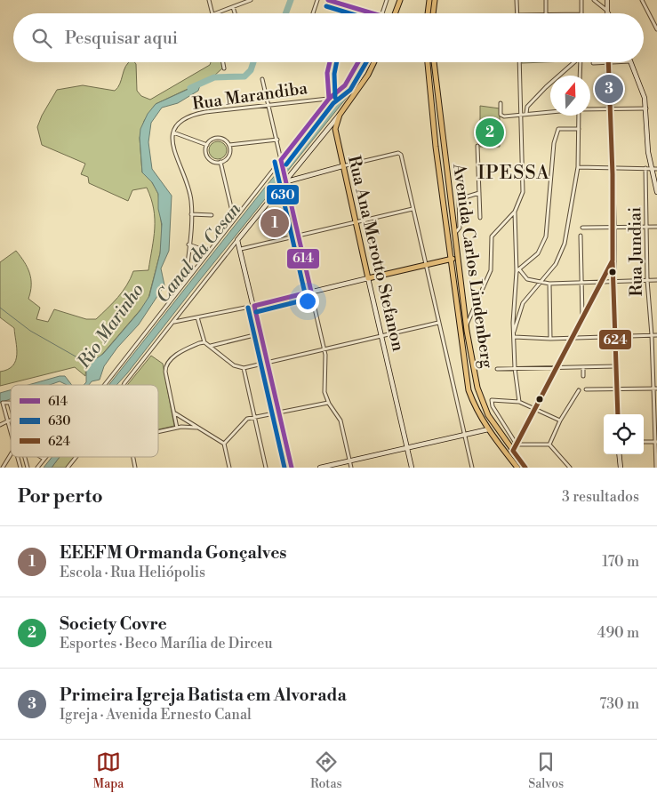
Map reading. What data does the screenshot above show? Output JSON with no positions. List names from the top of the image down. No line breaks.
{"streets":{"main road":["Rua Ana Merotto Stefanon","Avenida Carlos Lindenberg"],"street":["Rua Marandiba","Rua Jundiai"]},"districts":["IPESSA"],"water":["Canal da Cesan","Rio Marinho"],"lines":["transit line 614","transit line 630","transit line 624"],"legend":["614","630","624"],"north":"top","page":{"search":"Pesquisar aqui","pins":["3","2","1"],"heading":["Por perto","3 resultados"],"list":[{"mark":"1","name":"EEEFM Ormanda Gonçalves","note":"Escola · Rua Heliópolis","value":"170 m"},{"mark":"2","name":"Society Covre","note":"Esportes · Beco Marília de Dirceu","value":"490 m"},{"mark":"3","name":"Primeira Igreja Batista em Alvorada","note":"Igreja · Avenida Ernesto Canal","value":"730 m"}],"nav":["Mapa","Rotas","Salvos"]}}
